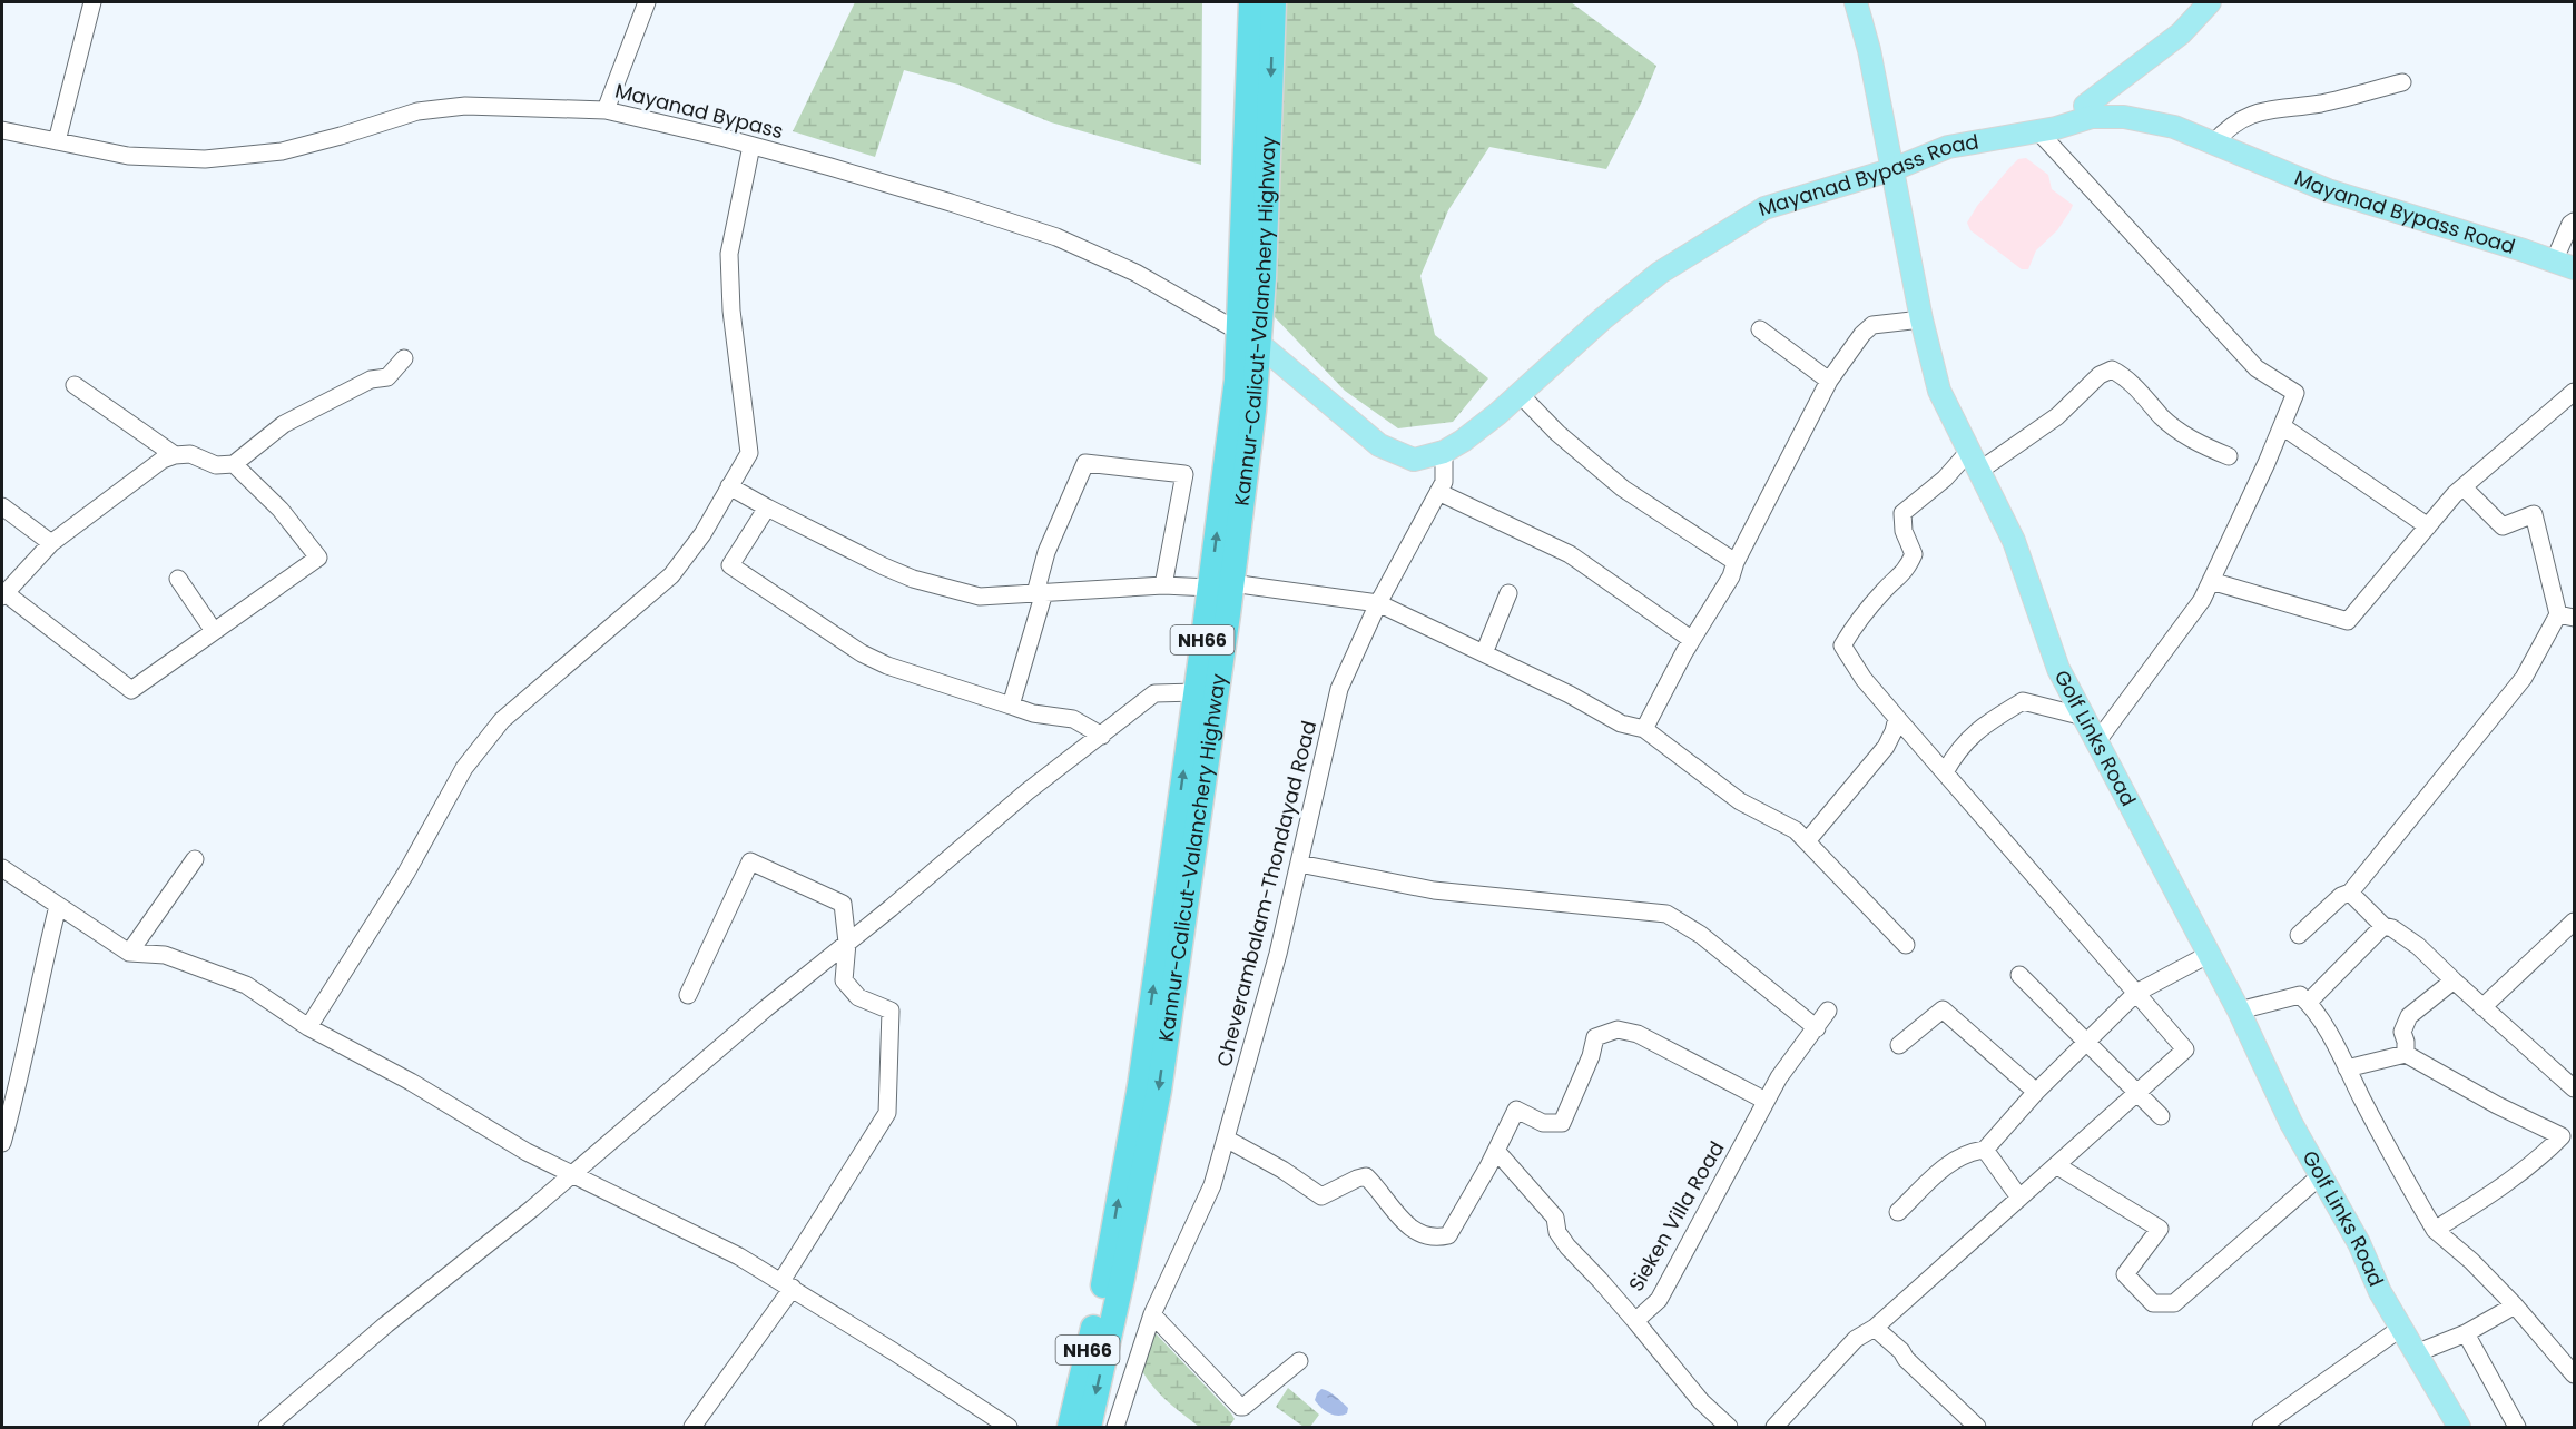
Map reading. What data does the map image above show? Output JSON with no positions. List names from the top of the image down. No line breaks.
{"streets":{"highway":["Kannur-Calicut-Valanchery Highway","NH66"],"main road":["Mayanad Bypass Road","Golf Links Road"],"street":["Mayanad Bypass","Cheverambalam-Thondayad Road","Sieken Villa Road"]},"crossings":[["Mayanad Bypass","Mayanad Bypass Road"],["Mayanad Bypass","Kannur-Calicut-Valanchery Highway"],["Mayanad Bypass Road","Kannur-Calicut-Valanchery Highway"],["Mayanad Bypass Road","Golf Links Road"],["Mayanad Bypass Road","Cheverambalam-Thondayad Road"]]}
